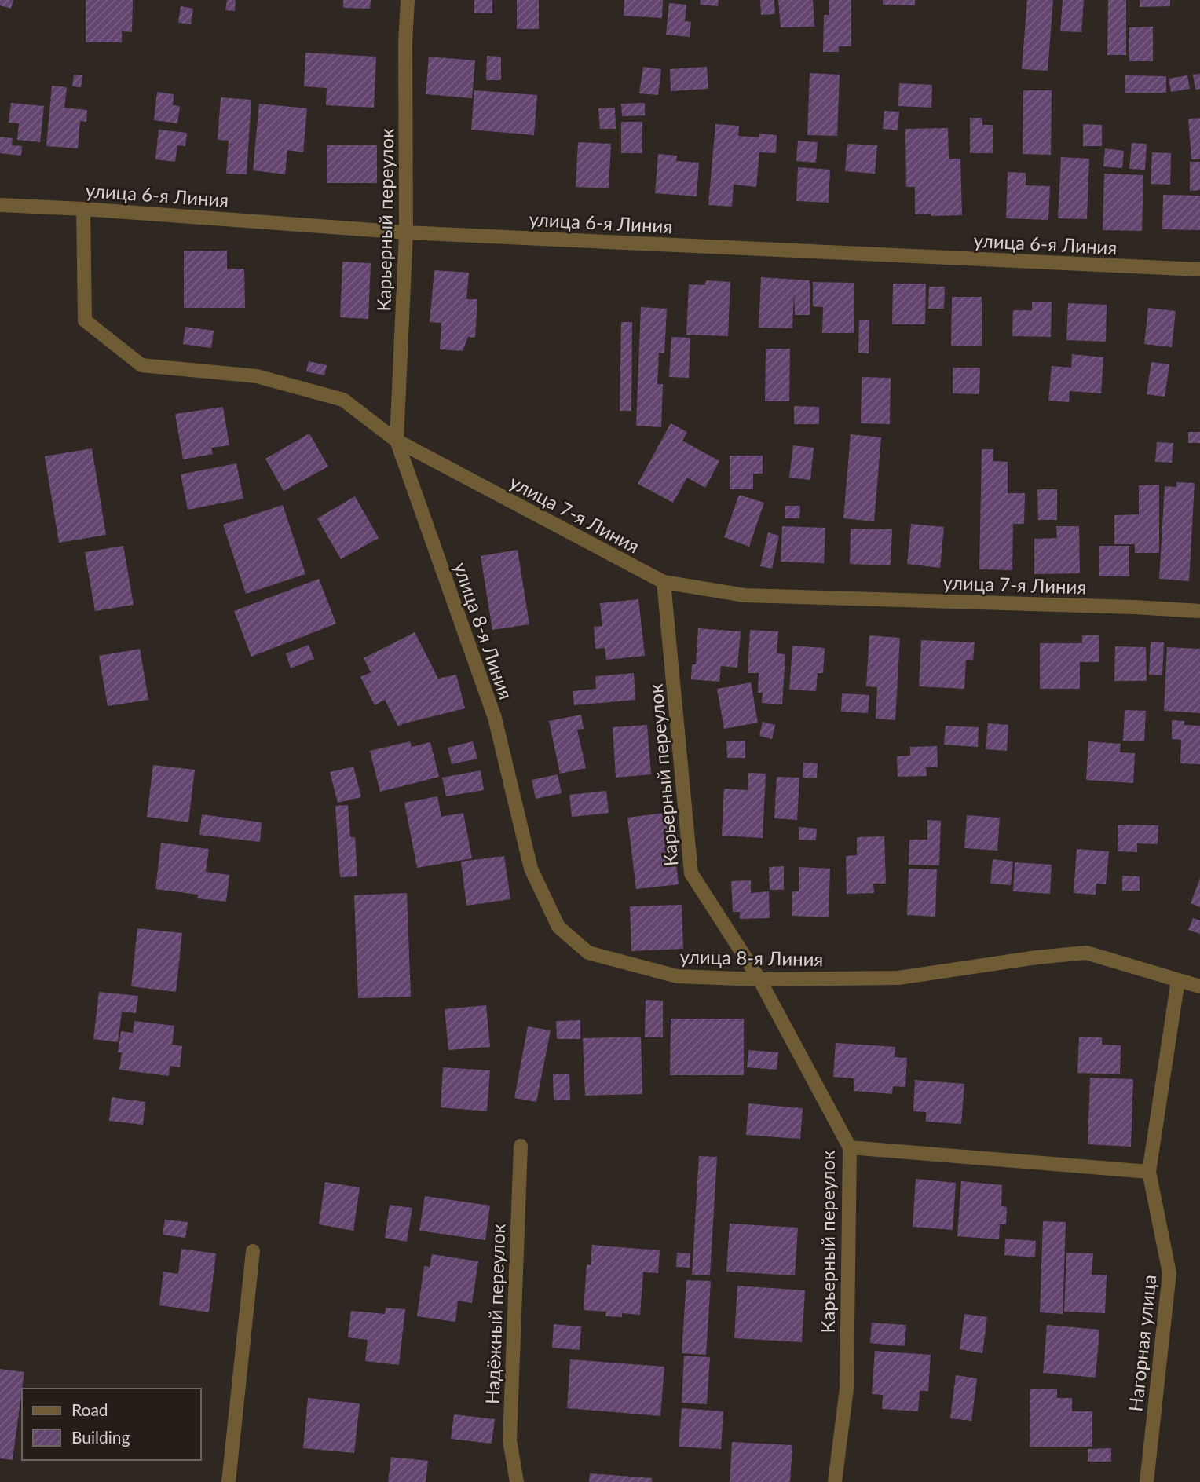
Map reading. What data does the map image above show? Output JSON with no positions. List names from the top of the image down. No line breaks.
{"streets":{"street":["улица 6-я Линия","Карьерный переулок","улица 7-я Линия","улица 8-я Линия","Надёжный переулок","Нагорная улица"]},"crossings":[["улица 6-я Линия","Карьерный переулок"],["улица 6-я Линия","улица 7-я Линия"],["Карьерный переулок","улица 7-я Линия"],["Карьерный переулок","улица 8-я Линия"],["улица 7-я Линия","улица 8-я Линия"],["улица 8-я Линия","Нагорная улица"]],"legend":["Road","Building"]}
